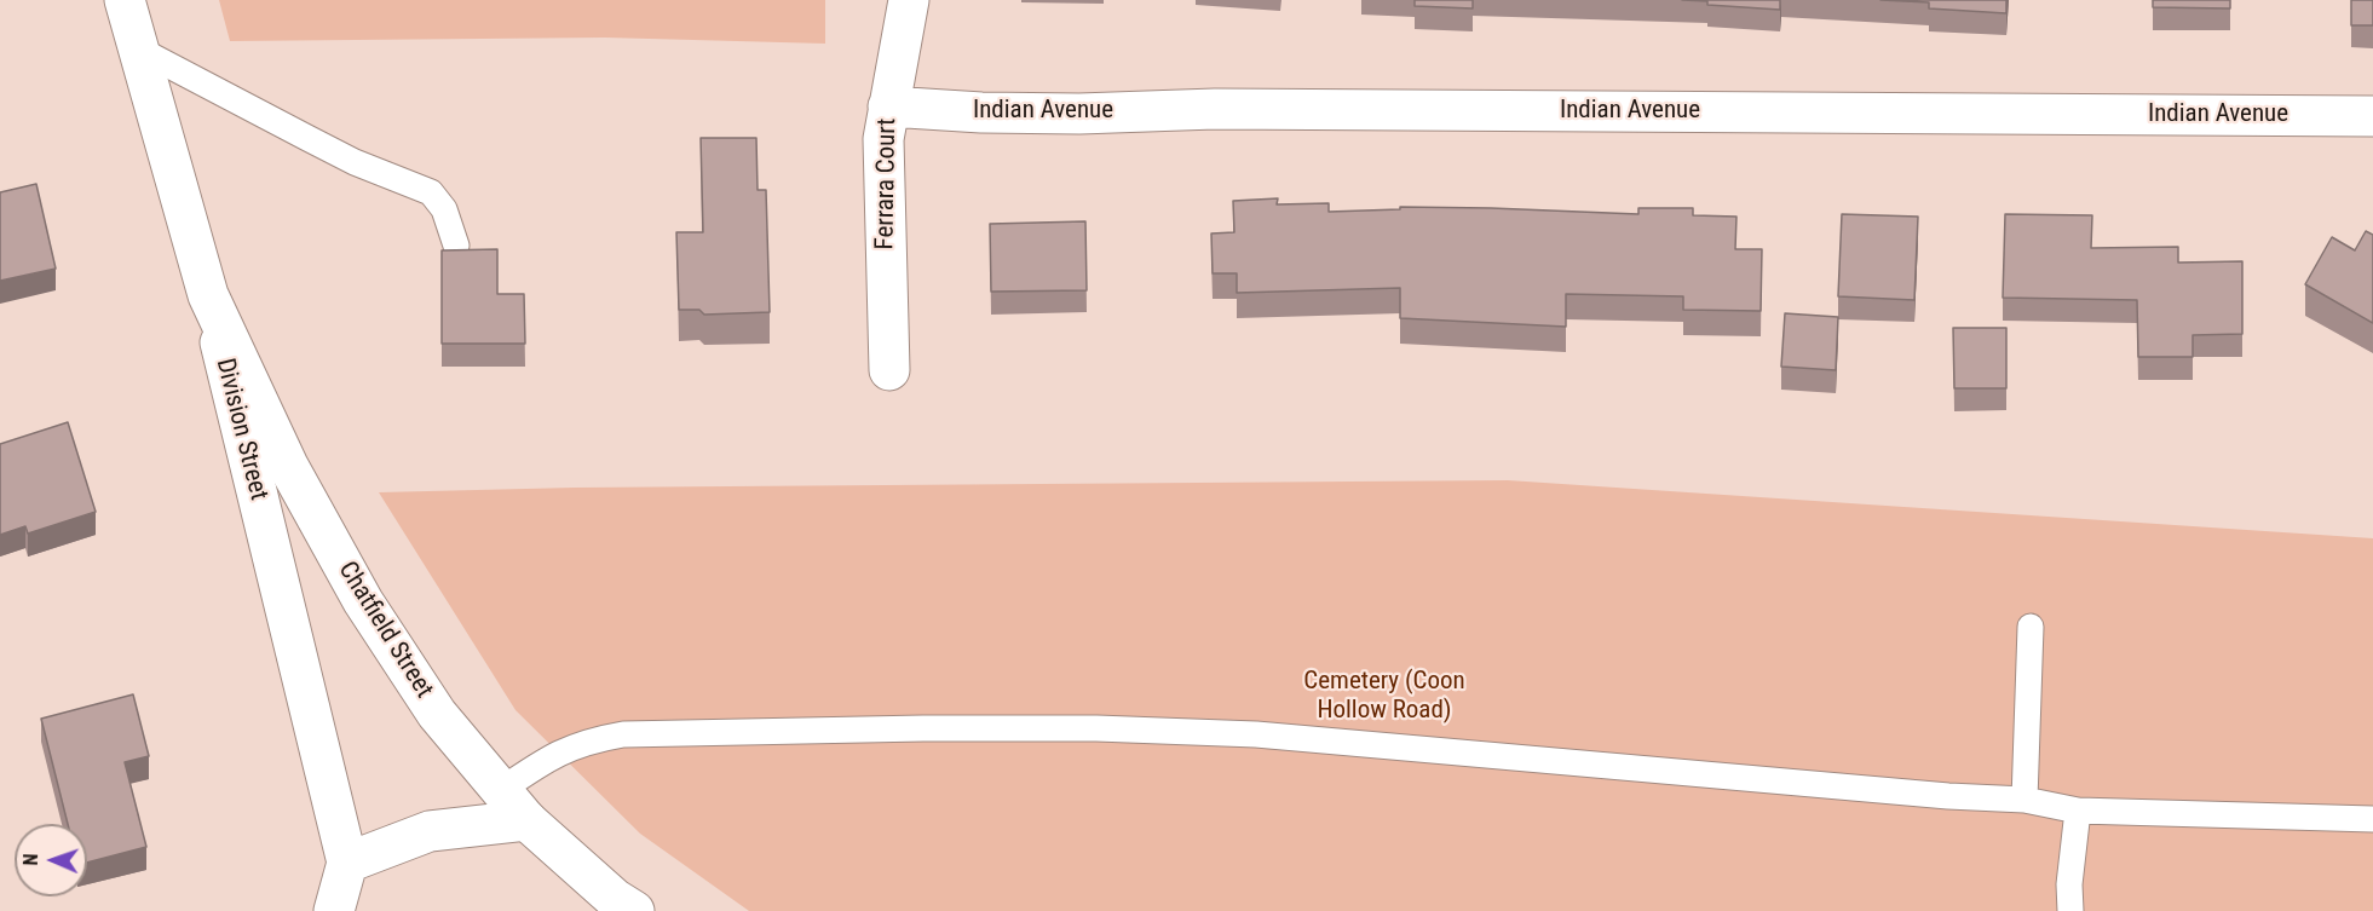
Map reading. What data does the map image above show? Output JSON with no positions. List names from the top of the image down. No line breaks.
{"streets":{"street":["Indian Avenue","Ferrara Court","Division Street","Chatfield Street"]},"crossings":[["Indian Avenue","Ferrara Court"],["Division Street","Chatfield Street"]],"parks":["Cemetery (Coon Hollow Road)"],"north":"left"}
